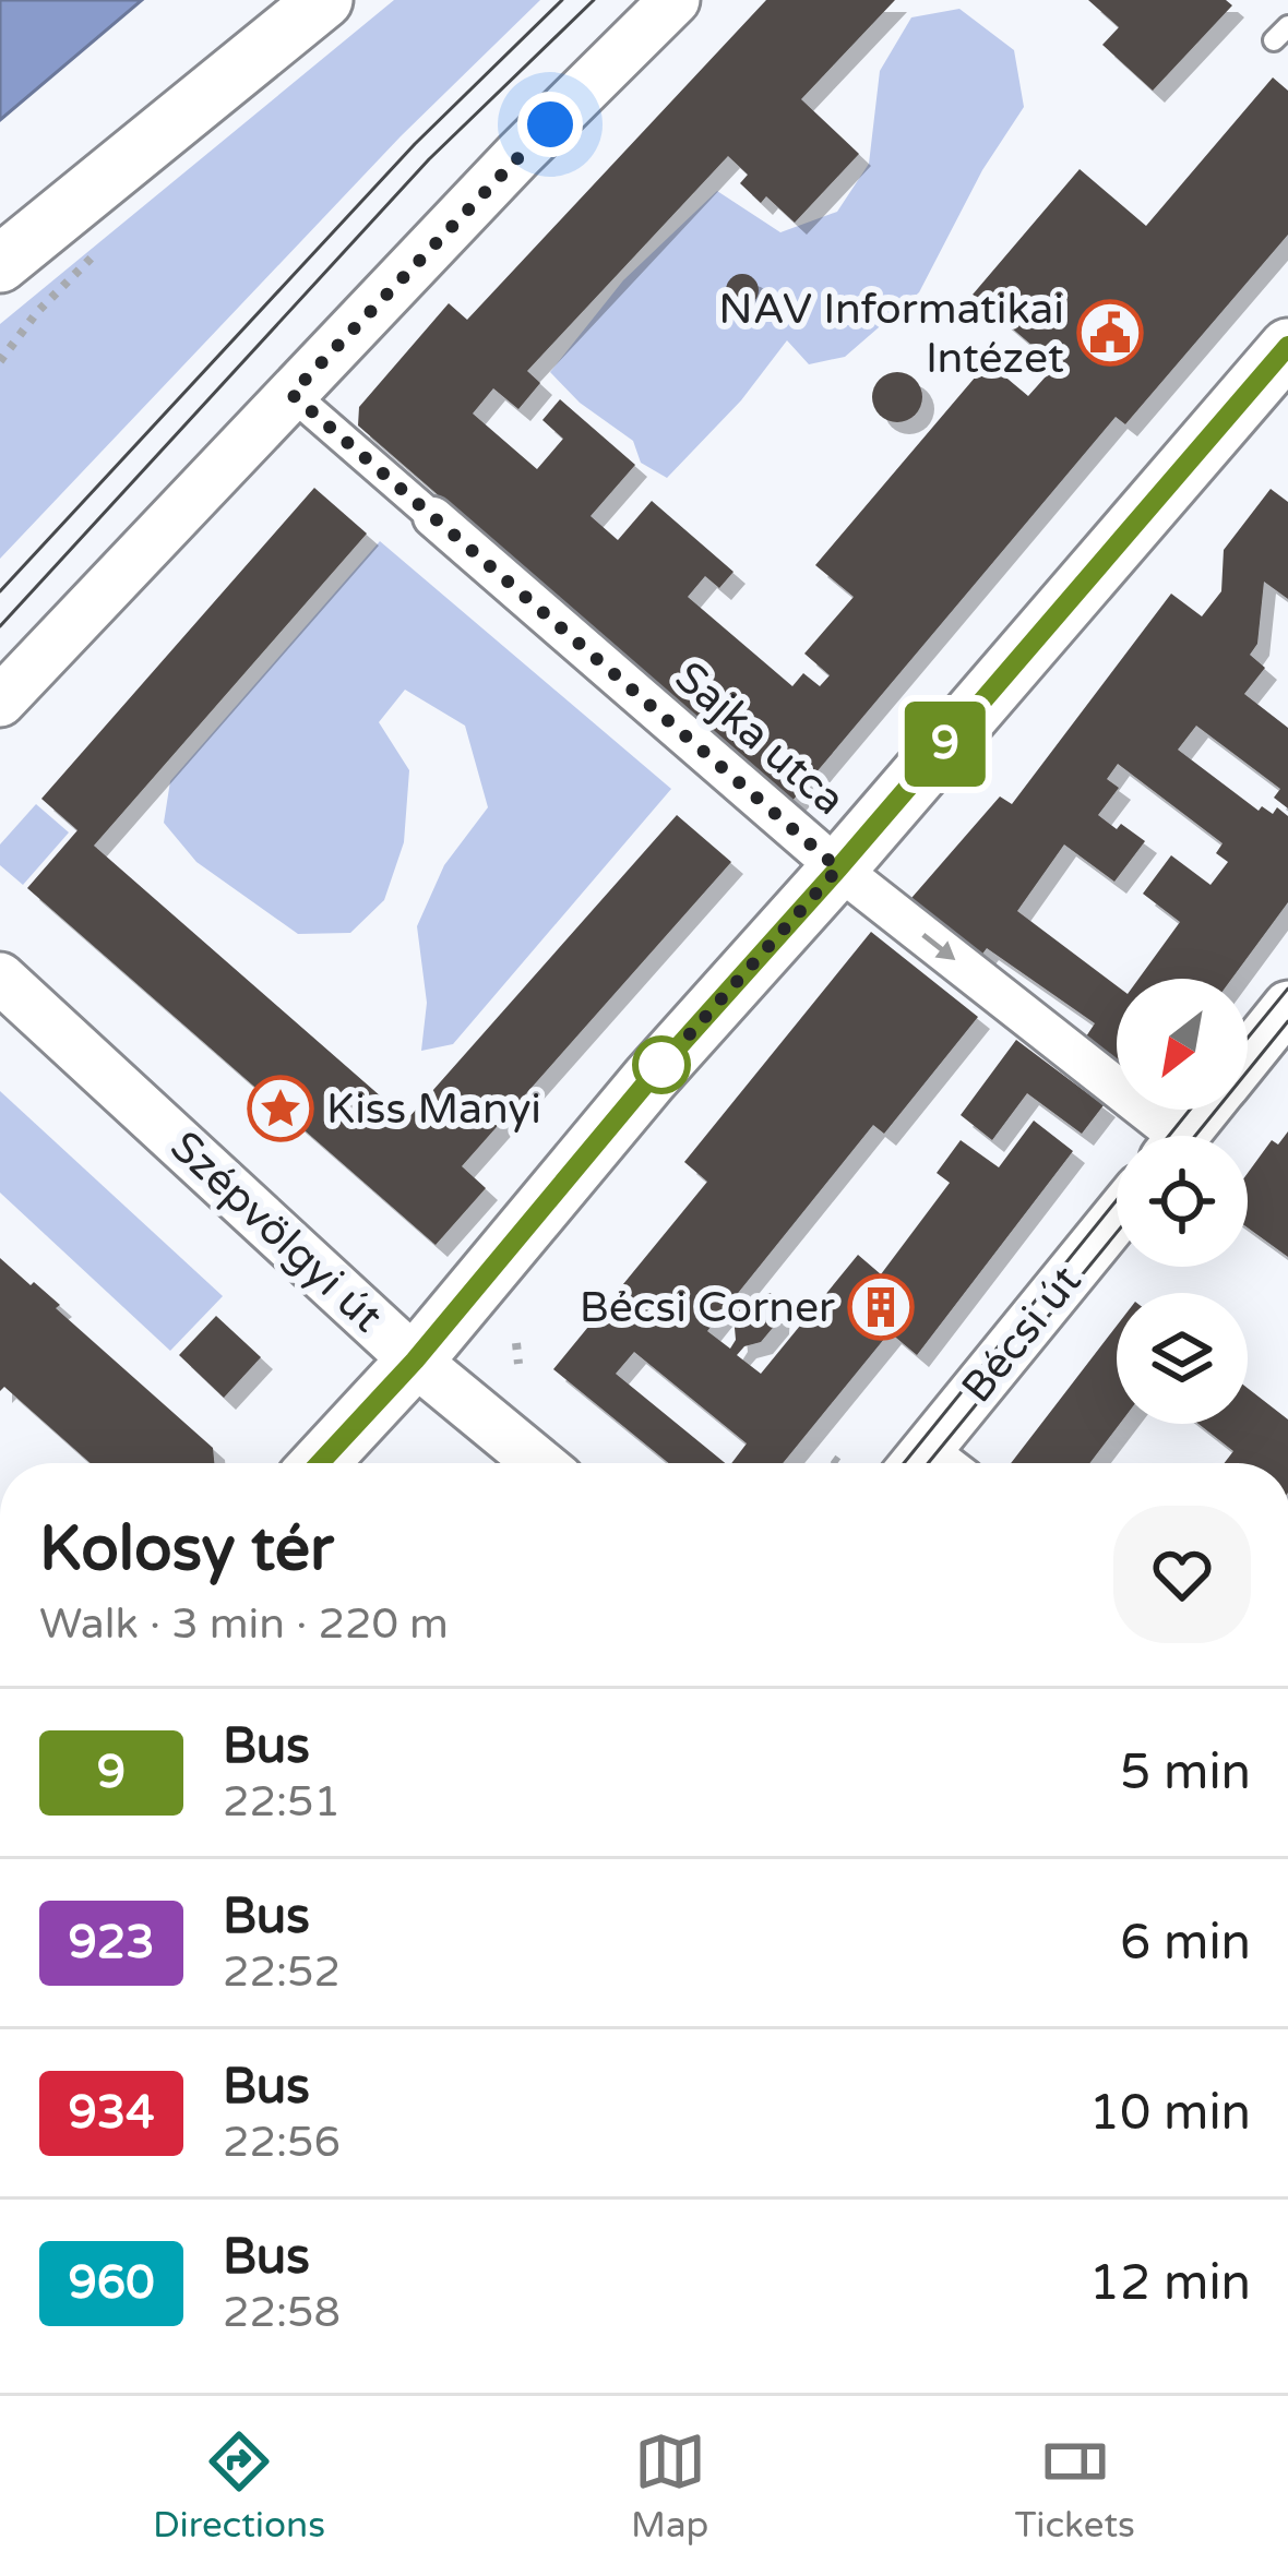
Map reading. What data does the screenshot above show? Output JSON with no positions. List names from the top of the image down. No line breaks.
{"streets":{"street":["Sajka utca","Szépvölgyi út","Bécsi út"]},"one_way":["Sajka utca"],"places":{"public building":["NAV Informatikai Intézet"],"place":["Kiss Manyi"],"building":["Bécsi Corner"]},"lines":["bus line 9"],"north":"bottom left","page":{"on_map":"9","heading":["Kolosy tér","Walk · 3 min · 220 m"],"list":[{"mark":"9","name":"Bus","note":"22:51","value":"5 min"},{"mark":"923","name":"Bus","note":"22:52","value":"6 min"},{"mark":"934","name":"Bus","note":"22:56","value":"10 min"},{"mark":"960","name":"Bus","note":"22:58","value":"12 min"}],"tabs":["Directions","Map","Tickets"]}}
